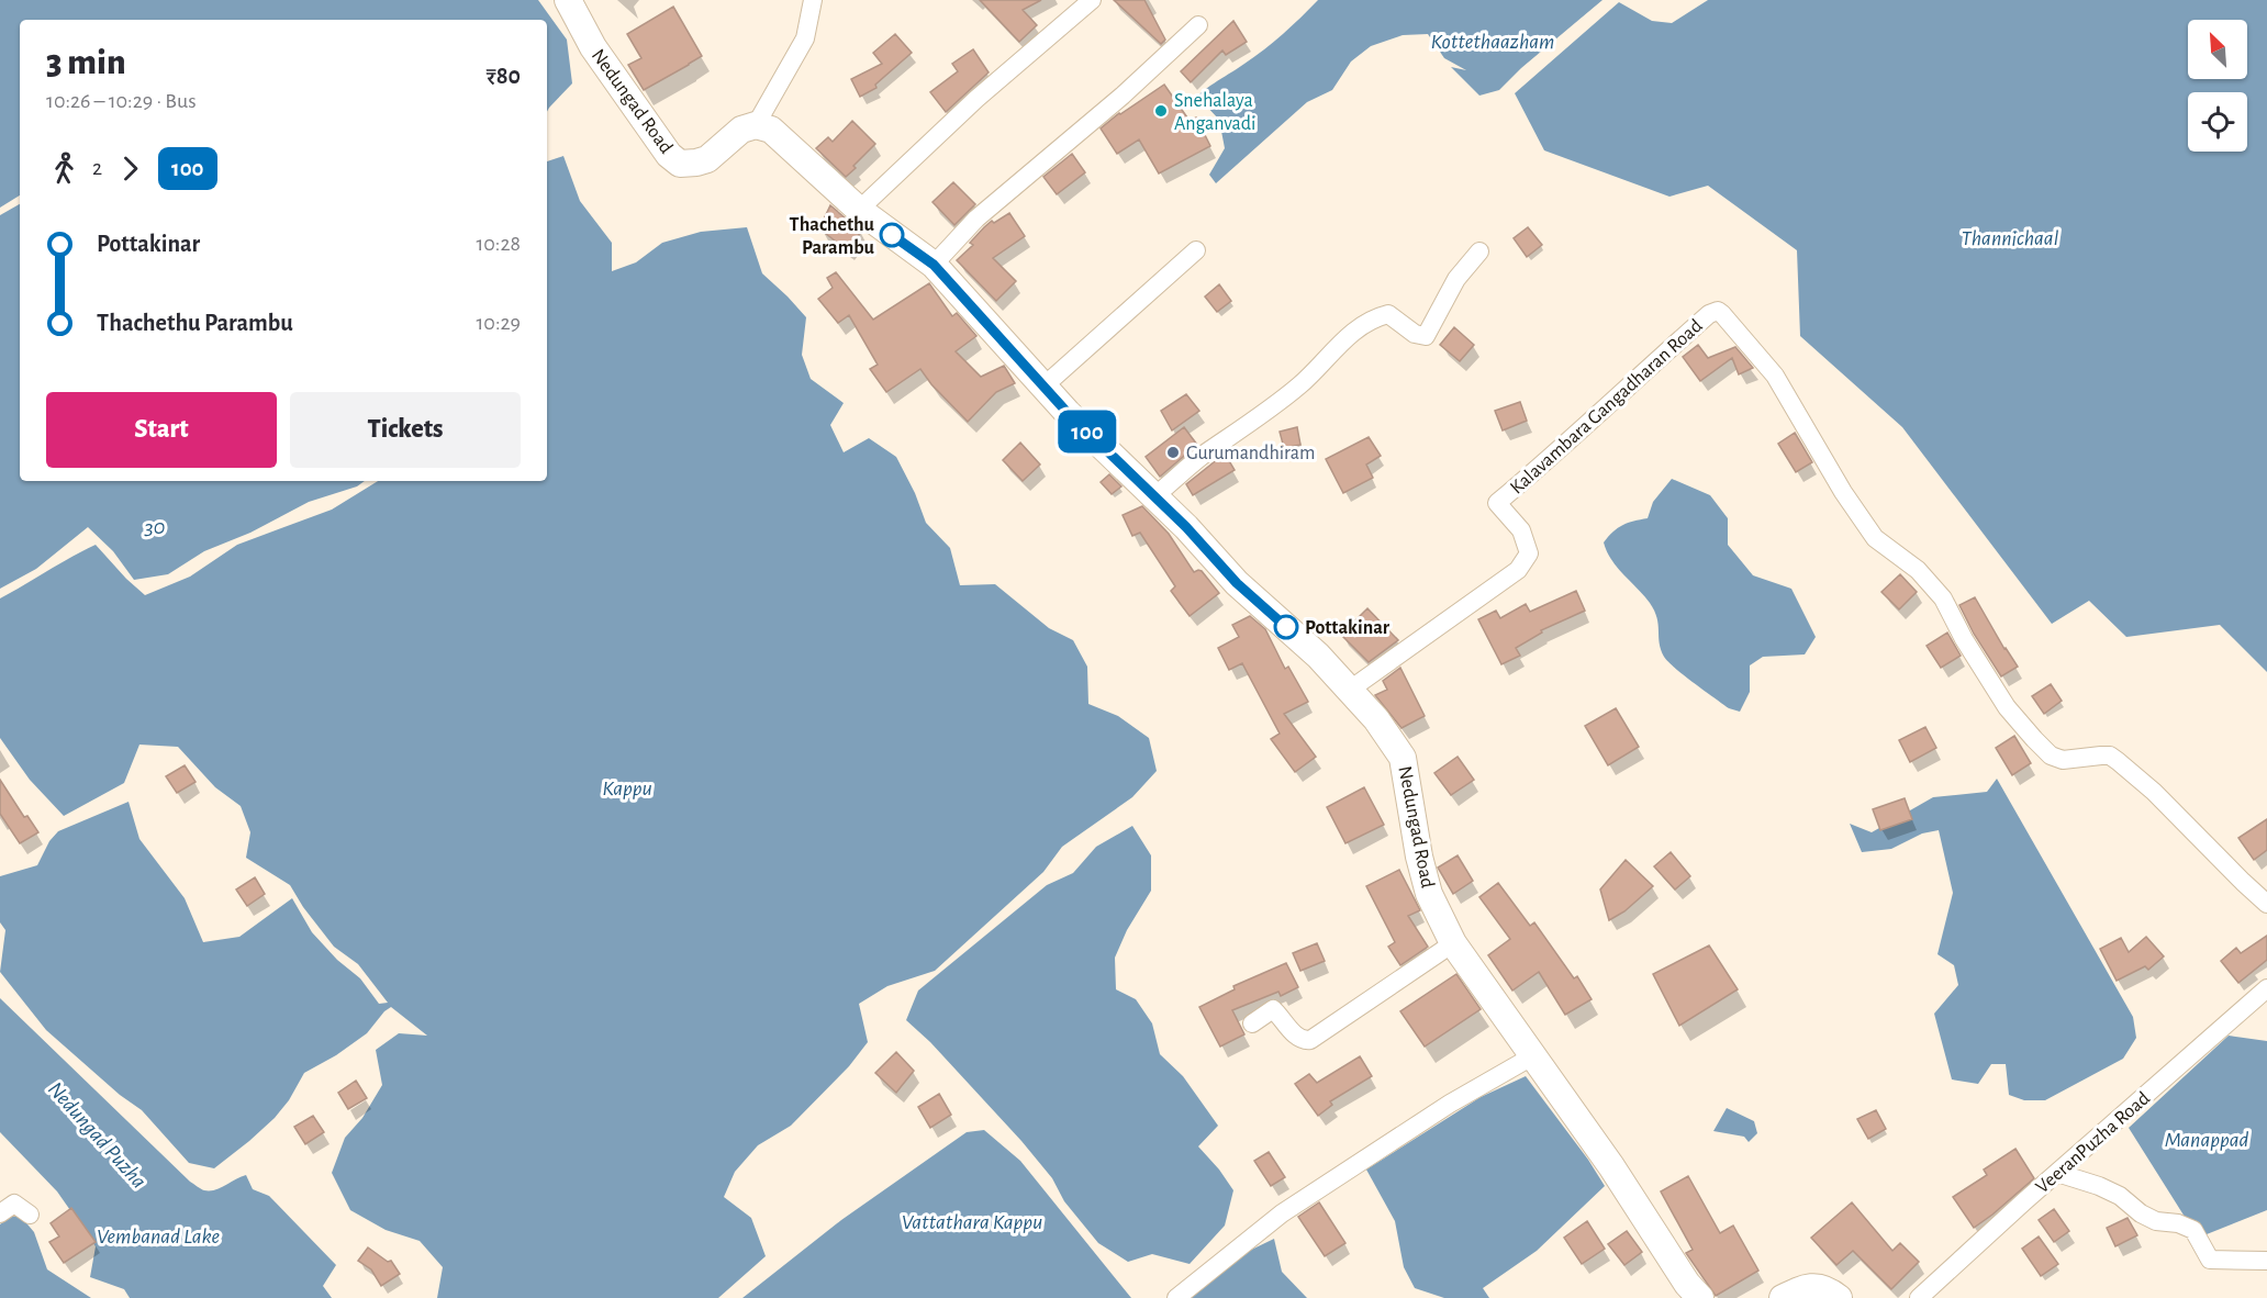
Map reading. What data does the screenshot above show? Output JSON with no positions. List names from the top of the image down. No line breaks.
{"streets":{"main road":["Nedungad Road"],"street":["Kalavambara Gangadharan Road","VeeranPuzha Road"]},"crossings":[["Nedungad Road","Kalavambara Gangadharan Road"]],"water":["Kottethaazham","Thannichaal","30","Kappu","Nedungad Puzha","Manappad","Vattathara Kappu","Vembanad Lake"],"places":["Snehalaya Anganvadi","Thachethu Parambu","Gurumandhiram","Pottakinar"],"lines":["bus line 100"],"north":"top left","page":{"on_map":"100","heading":["3 min","10:26 – 10:29 · Bus","₹80"],"legs":["2","100"],"list":[{"name":"Pottakinar","value":"10:28"},{"name":"Thachethu Parambu","value":"10:29"}],"buttons":["Start","Tickets"]}}
